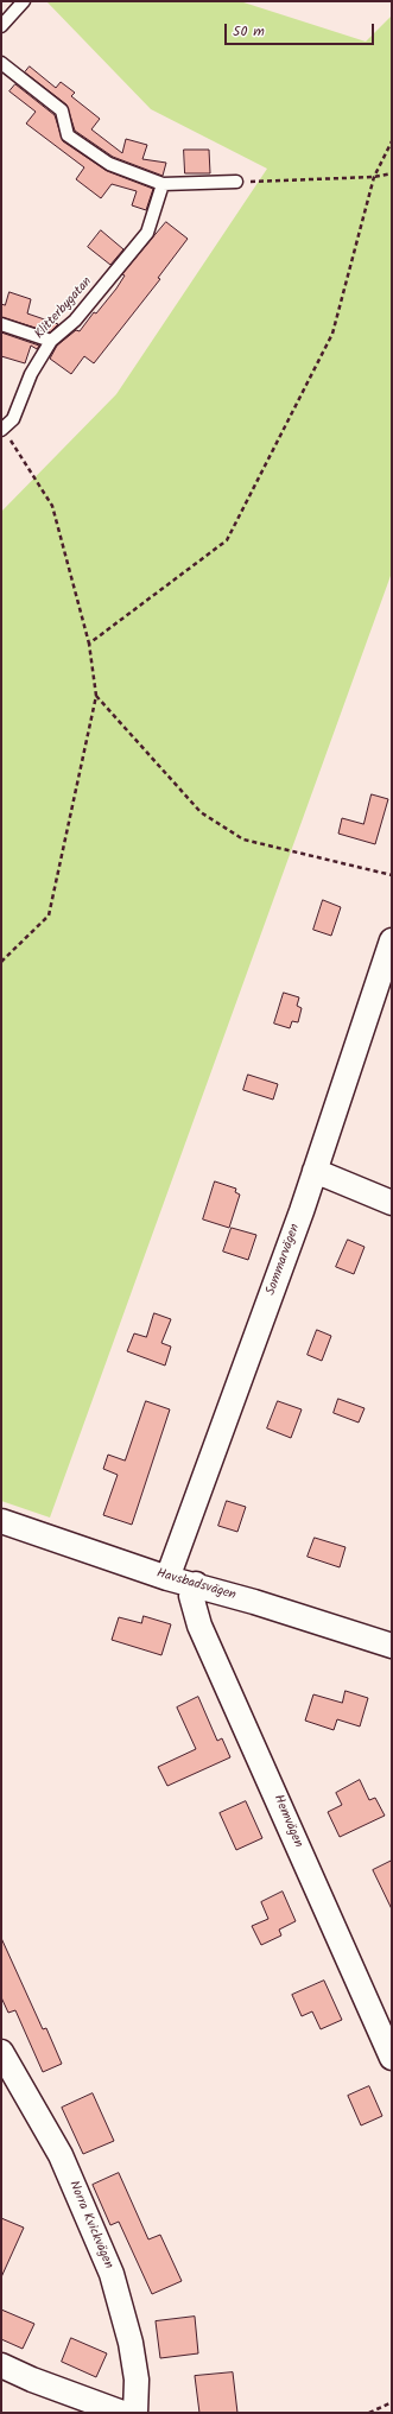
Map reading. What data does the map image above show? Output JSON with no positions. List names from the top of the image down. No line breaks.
{"streets":{"street":["Sommarvägen","Havsbadsvägen","Hemvägen","Norra Kvickvägen"],"lane":["Klitterbygatan"]},"crossings":[["Sommarvägen","Havsbadsvägen"],["Havsbadsvägen","Hemvägen"]],"scale_bar":"50 m"}
